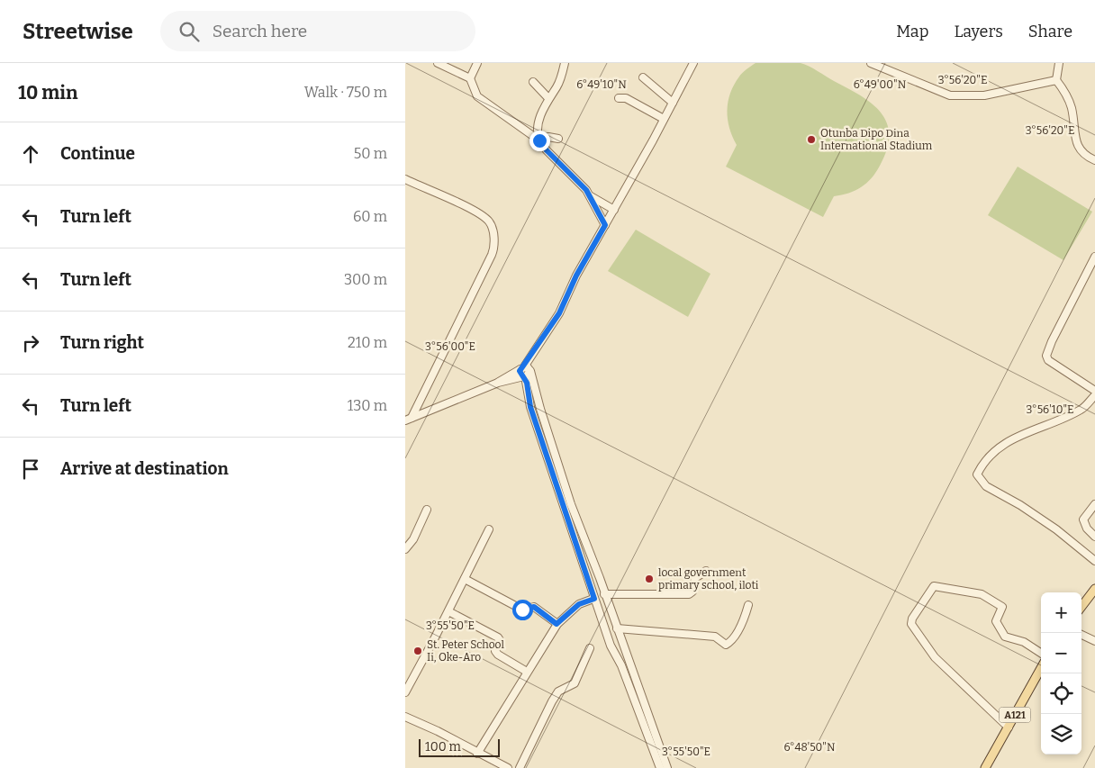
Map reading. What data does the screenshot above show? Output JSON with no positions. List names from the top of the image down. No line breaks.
{"streets":{"main road":["A121"]},"places":["Otunba Dipo Dina International Stadium","local government primary school, iloti","St. Peter School Ii, Oke-Aro"],"scale_bar":"100 m","page":{"header":"Streetwise","search":"Search here","nav":["Map","Layers","Share"],"heading":["10 min","Walk · 750 m"],"list":[["Continue","50 m"],["Turn left","60 m"],["Turn left","300 m"],["Turn right","210 m"],["Turn left","130 m"],"Arrive at destination"],"map_buttons":["+","−"],"scale":"100 m"},"coordinates":["3°56'20\"E","6°49'10\"N","6°49'00\"N","3°56'00\"E","3°56'10\"E","3°55'50\"E","6°48'50\"N"]}
